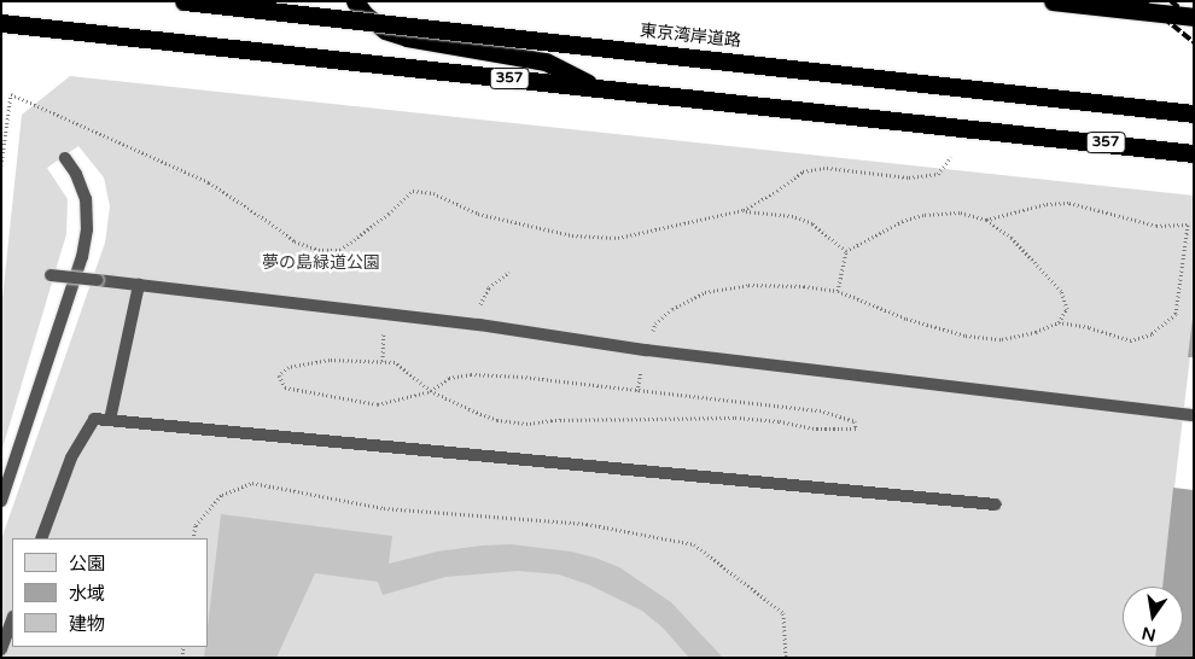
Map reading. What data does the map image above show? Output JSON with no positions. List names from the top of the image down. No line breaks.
{"streets":{"highway":["東京湾岸道路","357"]},"parks":["夢の島緑道公園"],"legend":["公園","水域","建物"],"north":"bottom"}
